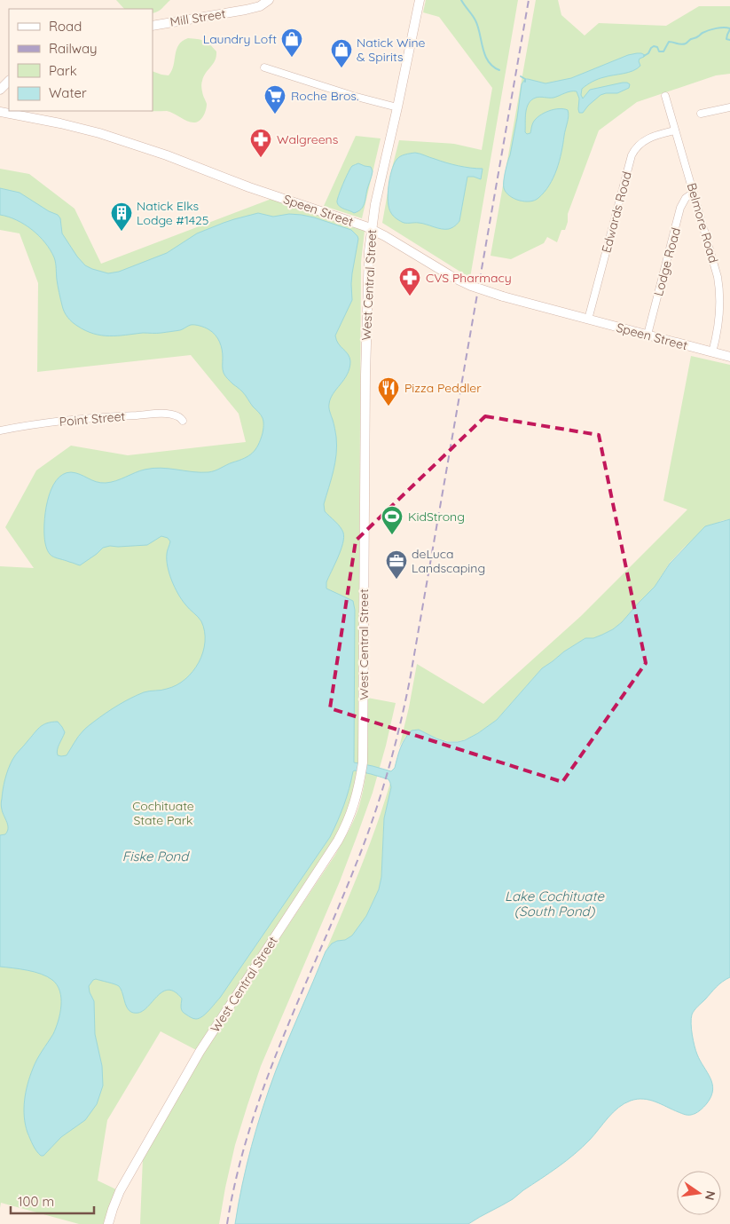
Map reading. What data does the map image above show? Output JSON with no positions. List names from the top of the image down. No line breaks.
{"streets":{"main road":["Mill Street","Speen Street","West Central Street"],"street":["Edwards Road","Belmore Road","Lodge Road","Point Street"]},"crossings":[["Speen Street","Edwards Road"],["Speen Street","Belmore Road"],["Speen Street","Lodge Road"],["Speen Street","West Central Street"],["Edwards Road","Belmore Road"],["Belmore Road","Lodge Road"]],"water":["Fiske Pond","Lake Cochituate (South Pond)"],"parks":["Cochituate State Park"],"places":{"shop":["Laundry Loft","Natick Wine & Spirits"],"supermarket":["Roche Bros."],"pharmacy":["Walgreens","CVS Pharmacy"],"building":["Natick Elks Lodge #1425"],"restaurant":["Pizza Peddler"],"sports":["KidStrong"],"office":["deLuca Landscaping"]},"legend":["Road","Railway","Park","Water"],"scale_bar":"100 m","north":"right"}
